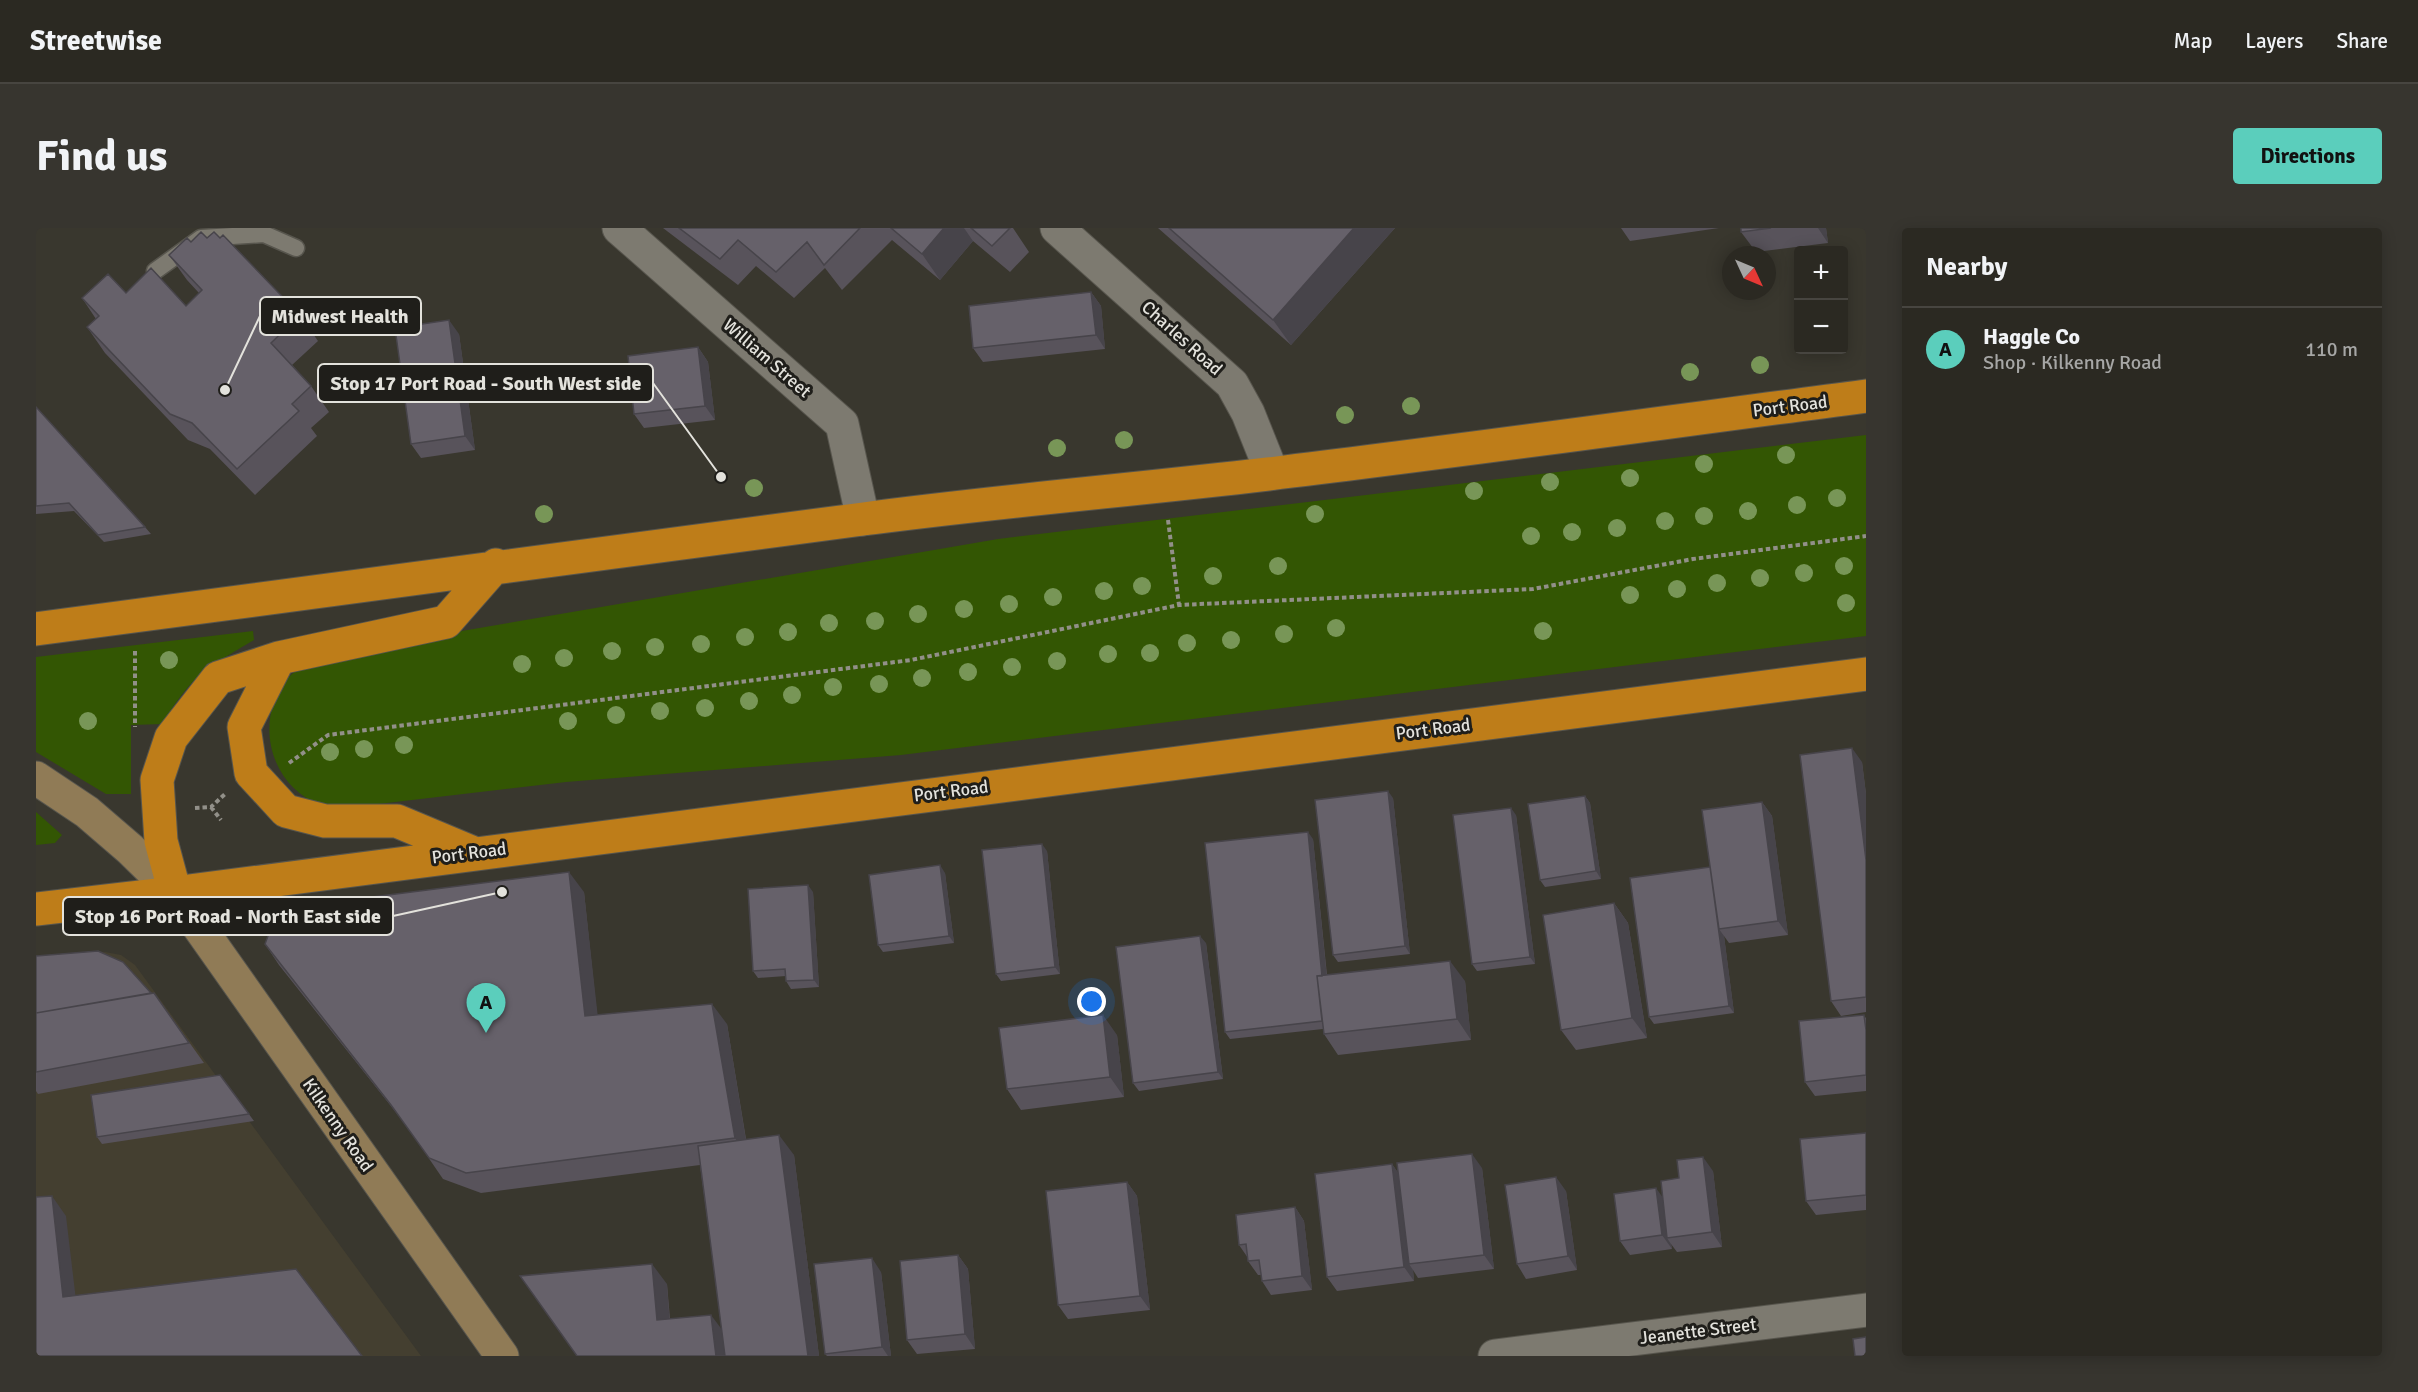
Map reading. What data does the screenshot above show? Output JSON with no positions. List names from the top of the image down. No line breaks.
{"streets":{"highway":["Port Road"],"main road":["Kilkenny Road"],"street":["Charles Road","William Street","Jeanette Street"]},"crossings":[["Charles Road","Port Road"],["William Street","Port Road"],["Port Road","Kilkenny Road"]],"places":["Midwest Health","Stop 17 Port Road - South West side","Stop 16 Port Road - North East side"],"north":"bottom right","page":{"header":"Streetwise","nav":["Map","Layers","Share"],"buttons":"Directions","title":"Find us","heading":"Nearby","map_buttons":["+","−"],"list":[{"mark":"A","name":"Haggle Co","note":"Shop · Kilkenny Road","value":"110 m"}],"pins":"A"}}
